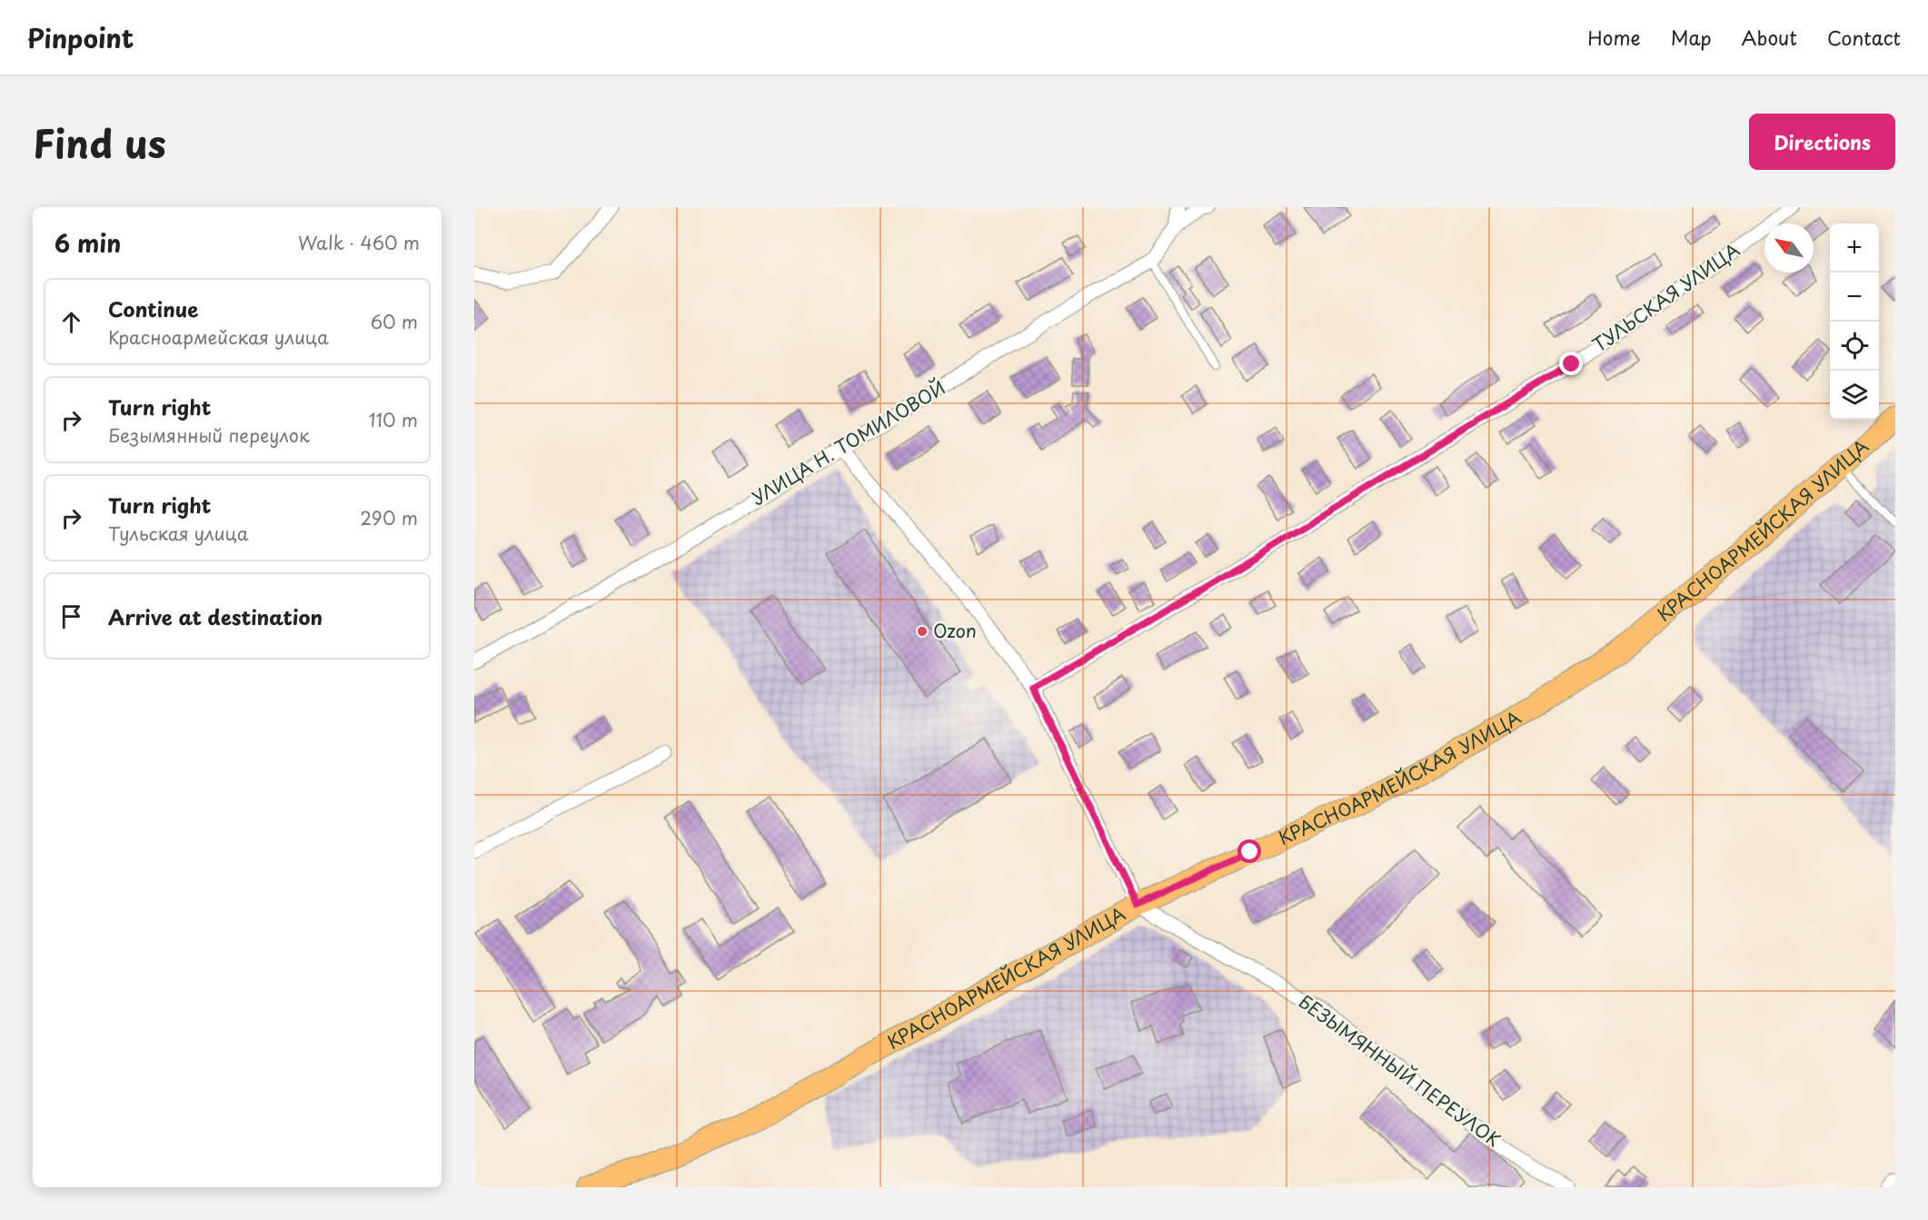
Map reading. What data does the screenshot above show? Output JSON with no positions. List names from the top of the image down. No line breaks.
{"streets":{"main road":["КРАСНОАРМЕЙСКАЯ УЛИЦА"],"street":["ТУЛЬСКАЯ УЛИЦА","УЛИЦА Н. ТОМИЛОВОЙ","БЕЗЫМЯННЫЙ ПЕРЕУЛОК"]},"crossings":[["КРАСНОАРМЕЙСКАЯ УЛИЦА","БЕЗЫМЯННЫЙ ПЕРЕУЛОК"]],"places":["Ozon"],"north":"top left","page":{"header":"Pinpoint","nav":["Home","Map","About","Contact"],"title":"Find us","buttons":"Directions","heading":["6 min","Walk · 460 m"],"map_buttons":["+","−"],"list":[["Continue","Красноармейская улица","60 m"],["Turn right","Безымянный переулок","110 m"],["Turn right","Тульская улица","290 m"],"Arrive at destination"]}}
